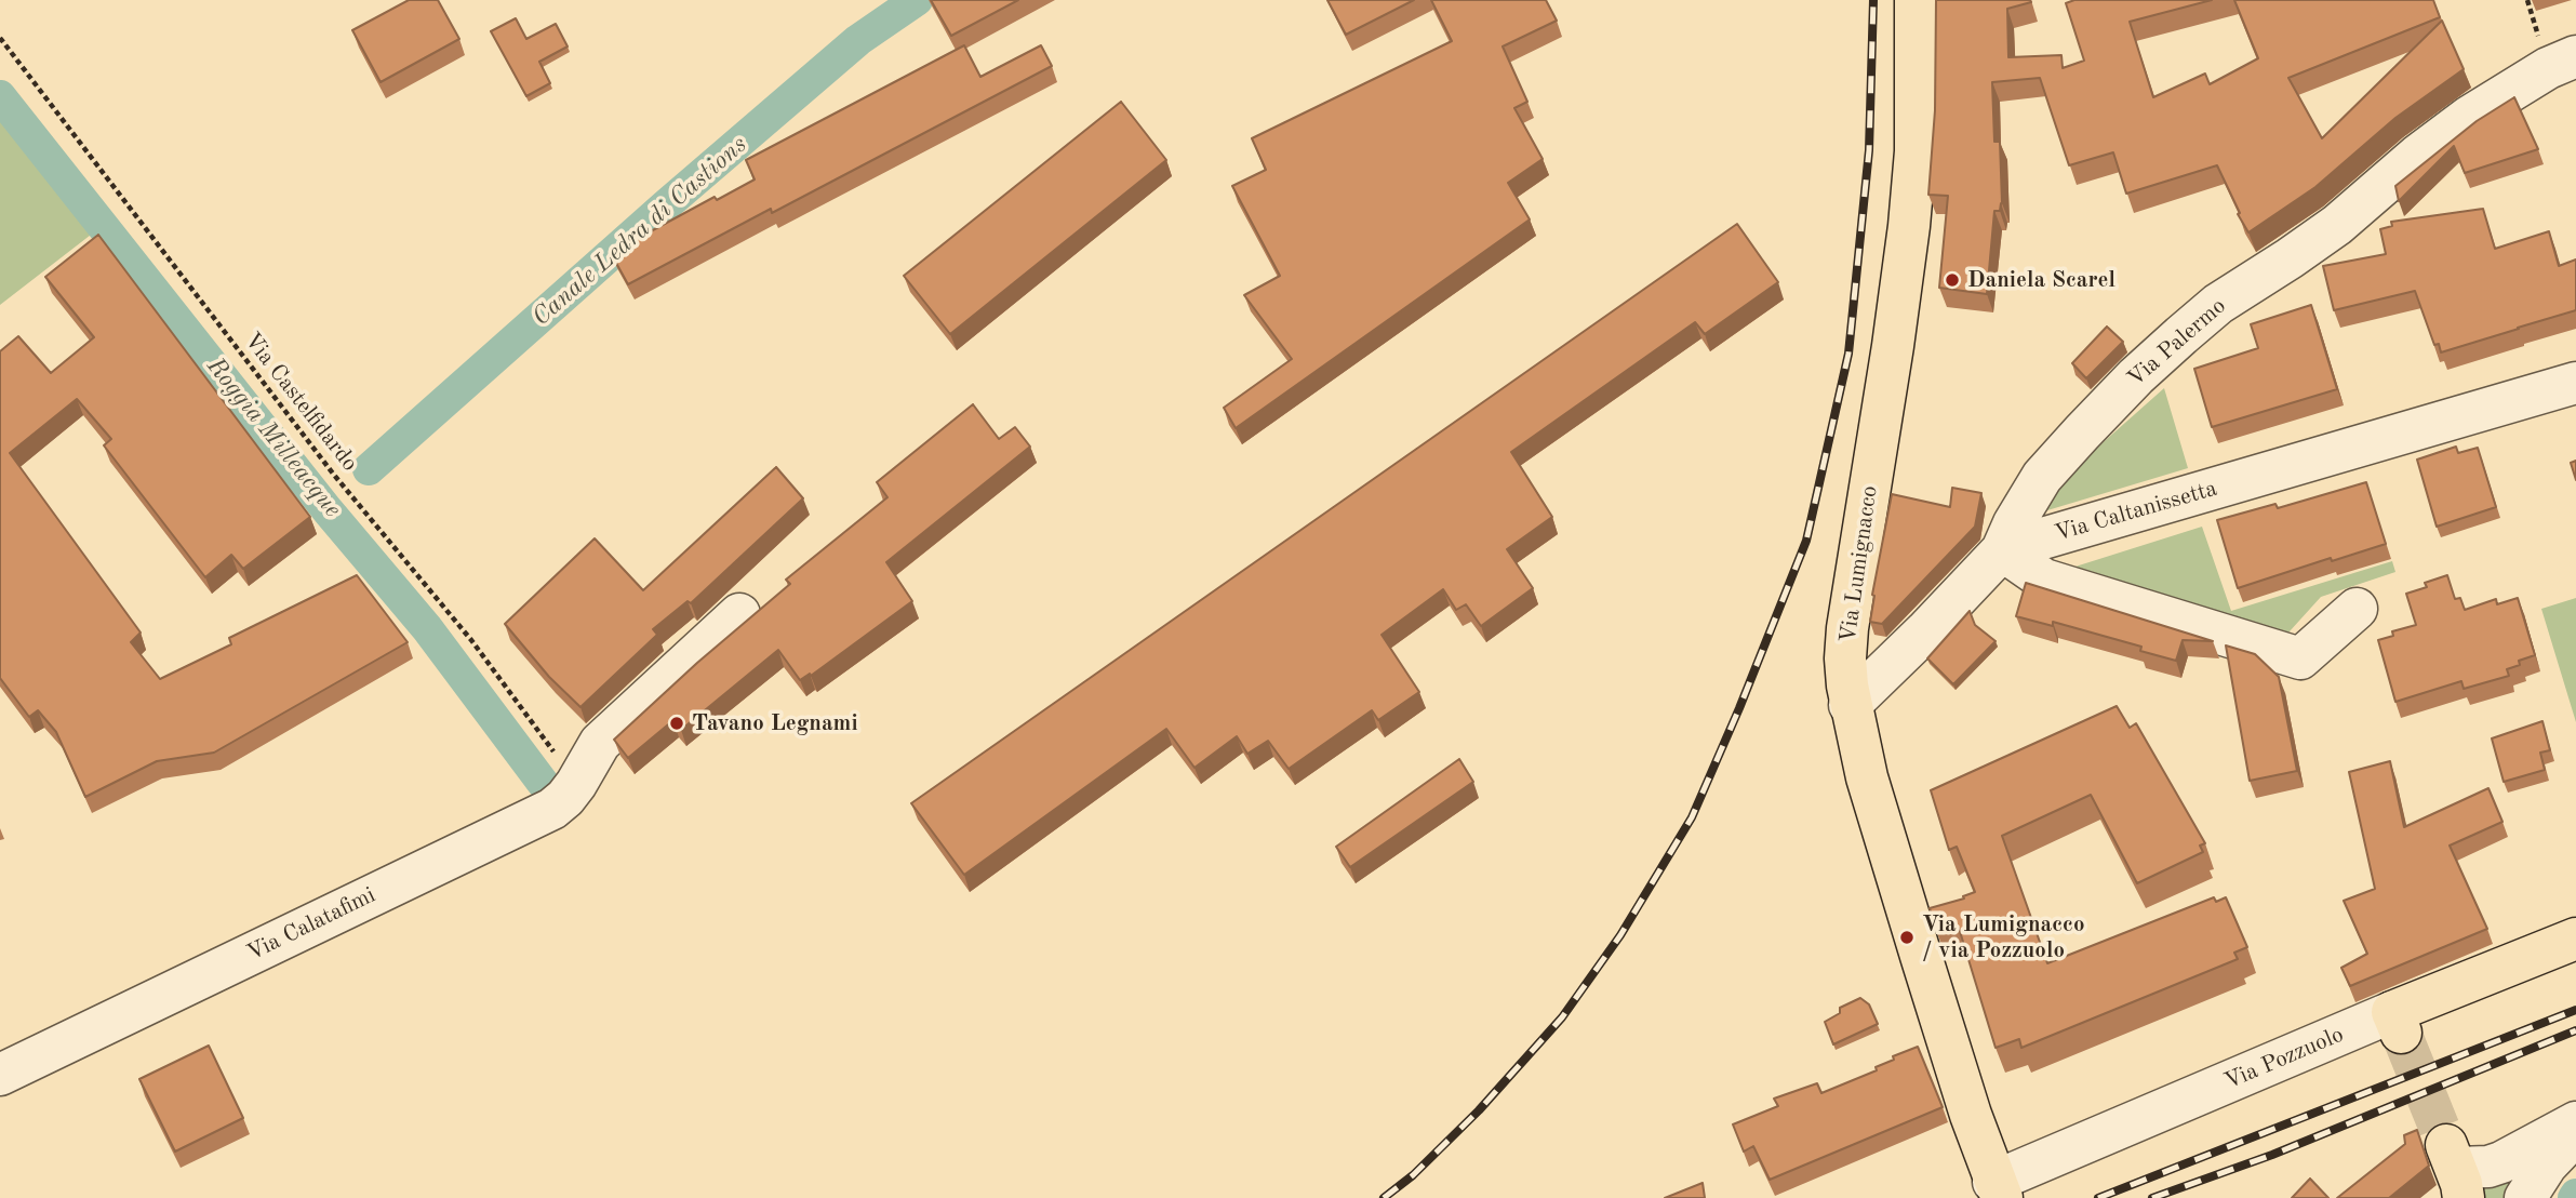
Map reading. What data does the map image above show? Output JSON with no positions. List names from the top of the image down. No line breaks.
{"streets":{"main road":["Via Lumignacco","Via Pozzuolo"],"street":["Via Palermo","Via Caltanissetta","Via Calatafimi"],"path":["Via Castelfidardo"]},"crossings":[["Via Palermo","Via Caltanissetta"],["Via Palermo","Via Lumignacco"],["Via Castelfidardo","Via Calatafimi"],["Via Lumignacco","Via Pozzuolo"]],"water":["Canale Ledra di Castions","Roggia Milleacque"],"places":["Daniela Scarel","Tavano Legnami","Via Lumignacco / via Pozzuolo"]}
